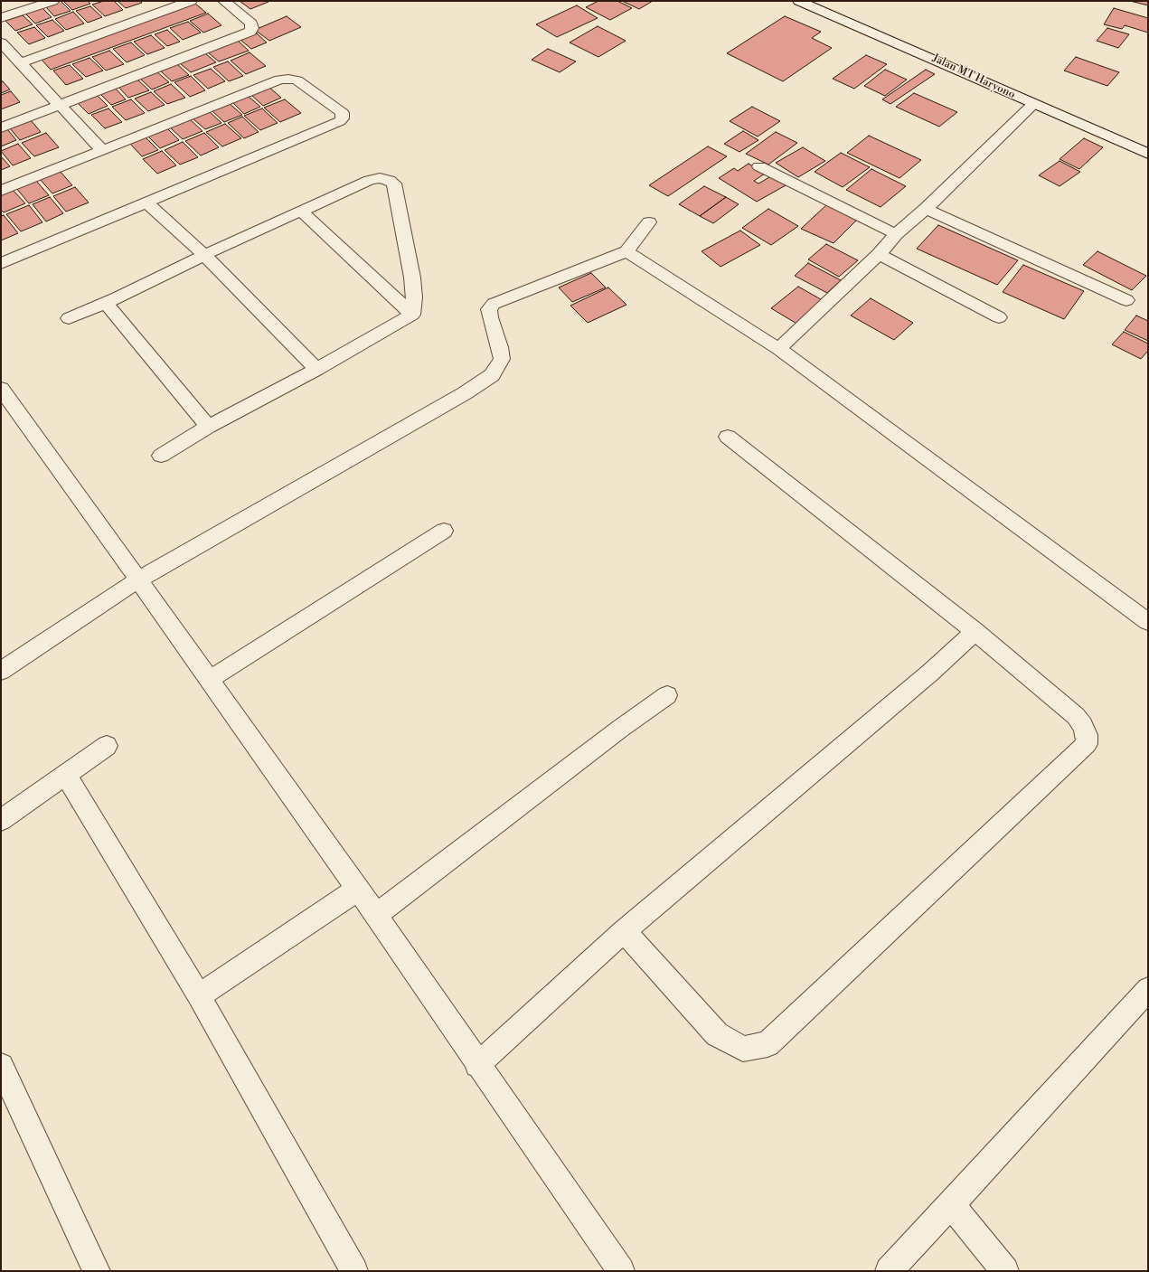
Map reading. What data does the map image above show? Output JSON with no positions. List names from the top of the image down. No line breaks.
{"streets":{"street":["Jalan MT Haryono"]}}
